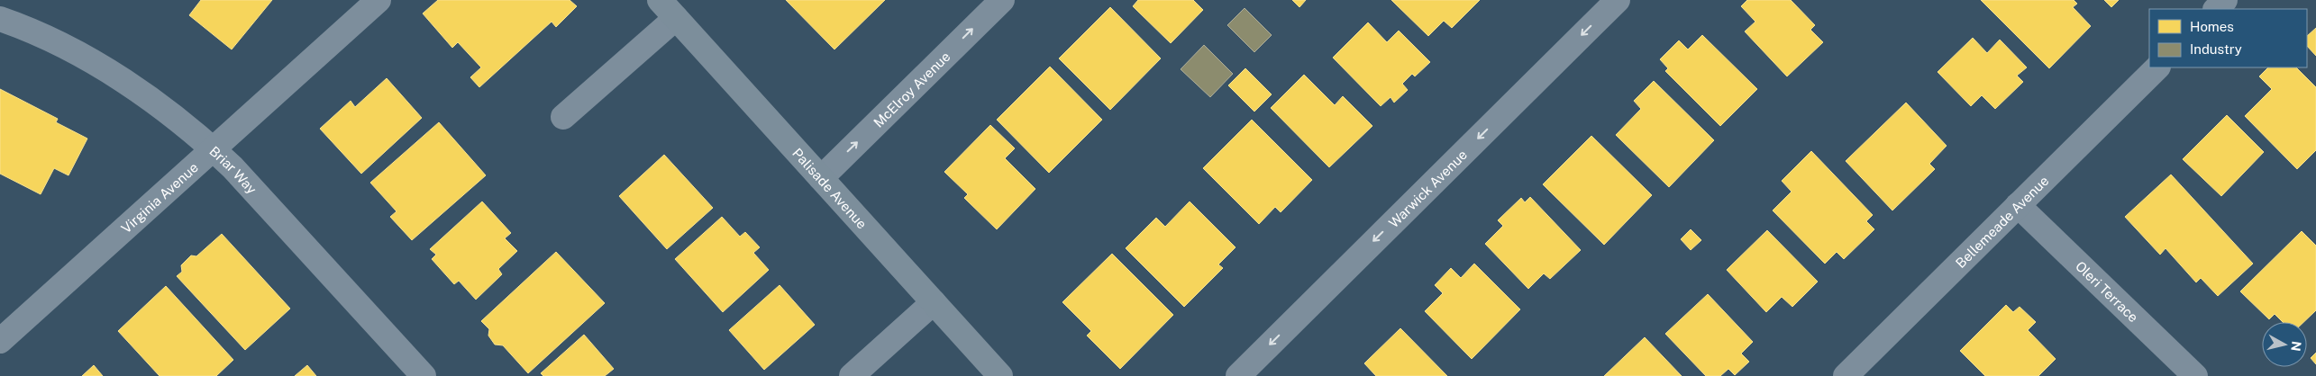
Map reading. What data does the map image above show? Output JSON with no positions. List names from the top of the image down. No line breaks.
{"streets":{"main road":["Palisade Avenue"],"street":["McElroy Avenue","Briar Way","Warwick Avenue","Virginia Avenue","Bellemeade Avenue","Oleri Terrace"]},"crossings":[["McElroy Avenue","Palisade Avenue"],["Briar Way","Virginia Avenue"],["Bellemeade Avenue","Oleri Terrace"]],"one_way":["McElroy Avenue","Warwick Avenue"],"legend":["Homes","Industry"],"north":"right"}
